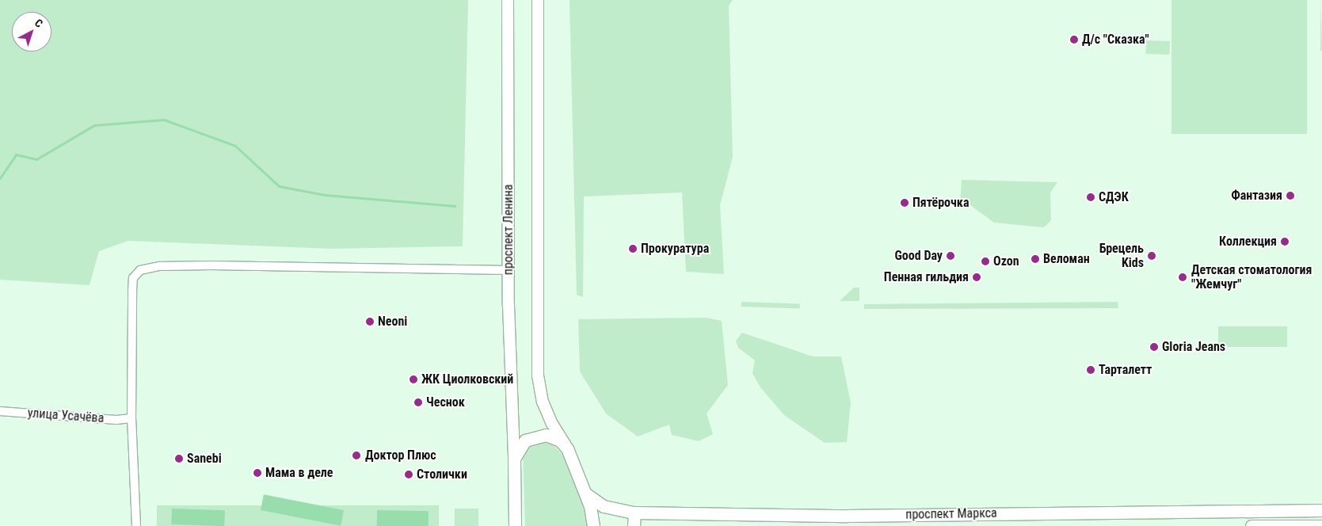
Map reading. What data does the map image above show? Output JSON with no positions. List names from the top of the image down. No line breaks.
{"streets":{"main road":["проспект Ленина","проспект Маркса"],"street":["улица Усачёва"]},"places":["Д/с \"Сказка\"","Фантазия","СДЭК","Пятёрочка","Коллекция","Прокуратура","Good Day","Брецель Kids","Веломан","Ozon","Пенная гильдия","Детская стоматология \"Жемчуг\"","Neoni","Gloria Jeans","Тарталетт","ЖК Циолковский","Чеснок","Доктор Плюс","Sanebi","Мама в деле","Столички"],"north":"top right"}
